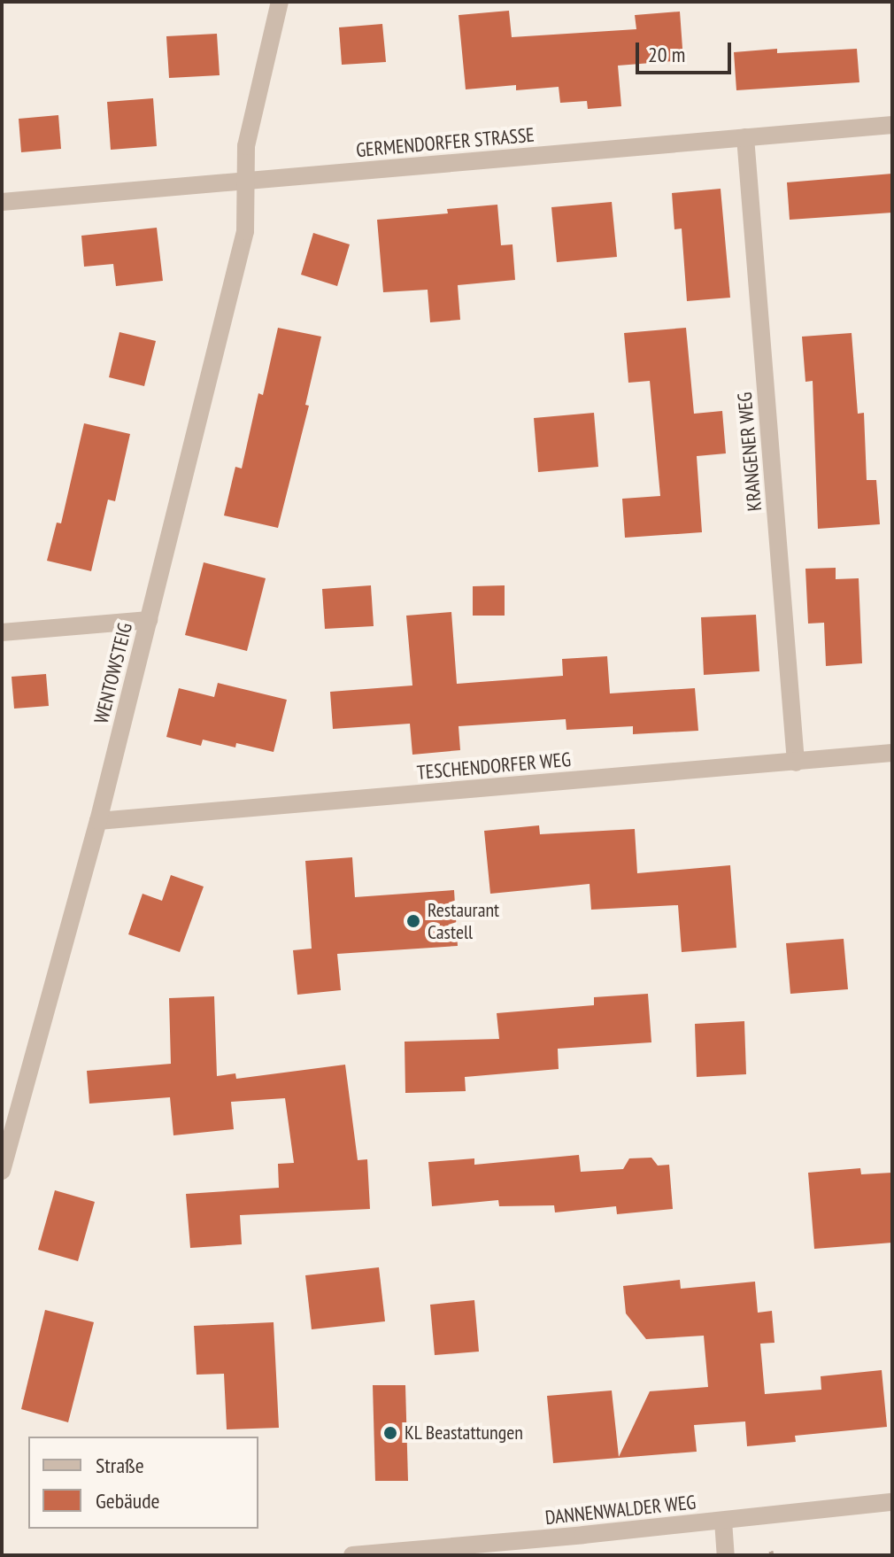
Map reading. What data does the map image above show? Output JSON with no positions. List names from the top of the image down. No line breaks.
{"streets":{"street":["GERMENDORFER STRASSE","KRANGENER WEG","WENTOWSTEIG","TESCHENDORFER WEG","DANNENWALDER WEG"]},"crossings":[["GERMENDORFER STRASSE","KRANGENER WEG"],["GERMENDORFER STRASSE","WENTOWSTEIG"],["KRANGENER WEG","TESCHENDORFER WEG"],["WENTOWSTEIG","TESCHENDORFER WEG"]],"places":["Restaurant Castell","KL Beastattungen"],"legend":["Straße","Gebäude"],"scale_bar":"20 m"}
